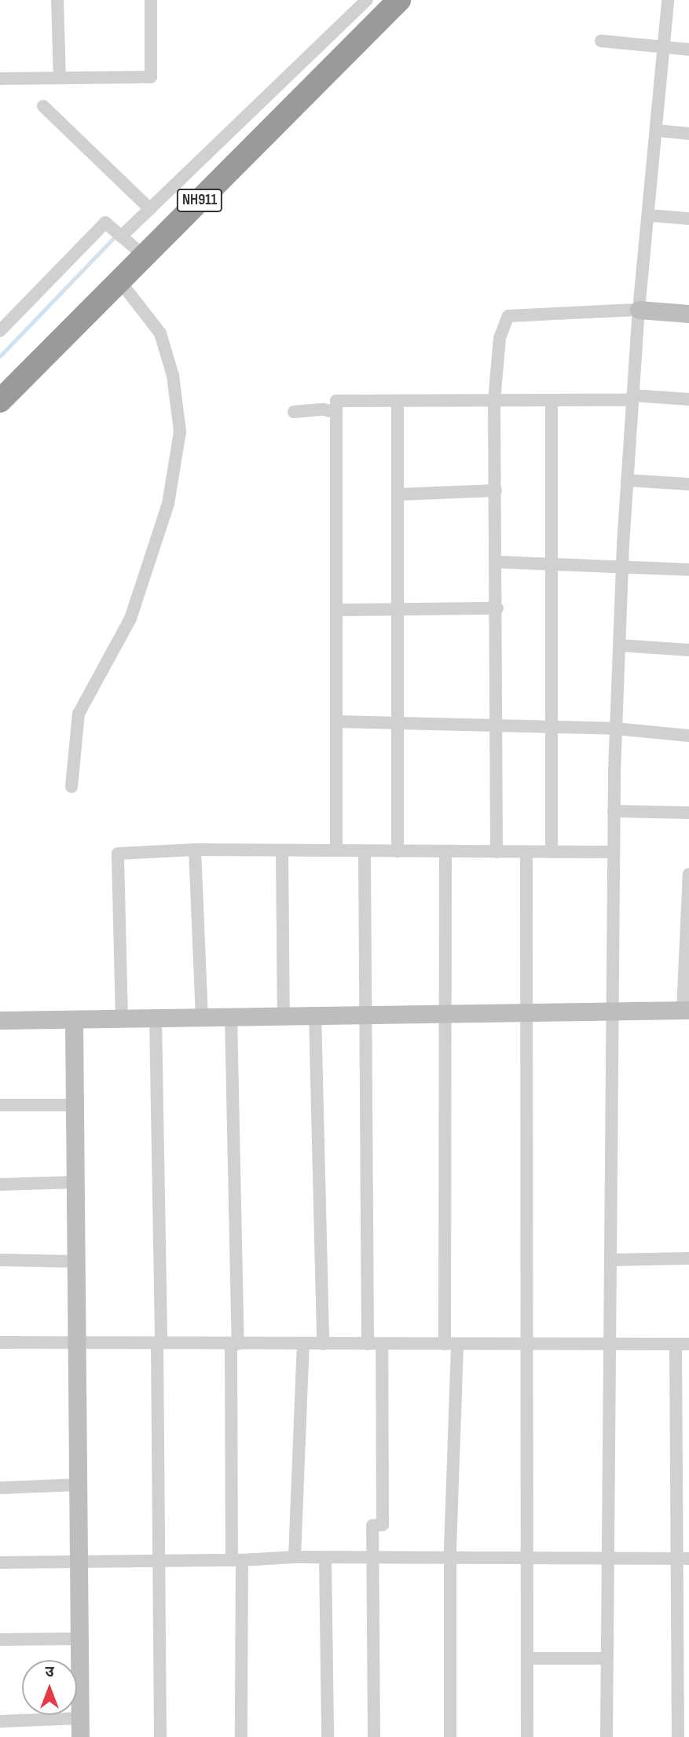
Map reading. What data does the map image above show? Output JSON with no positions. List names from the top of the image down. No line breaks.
{"streets":{"highway":["NH911"]},"north":"top"}
